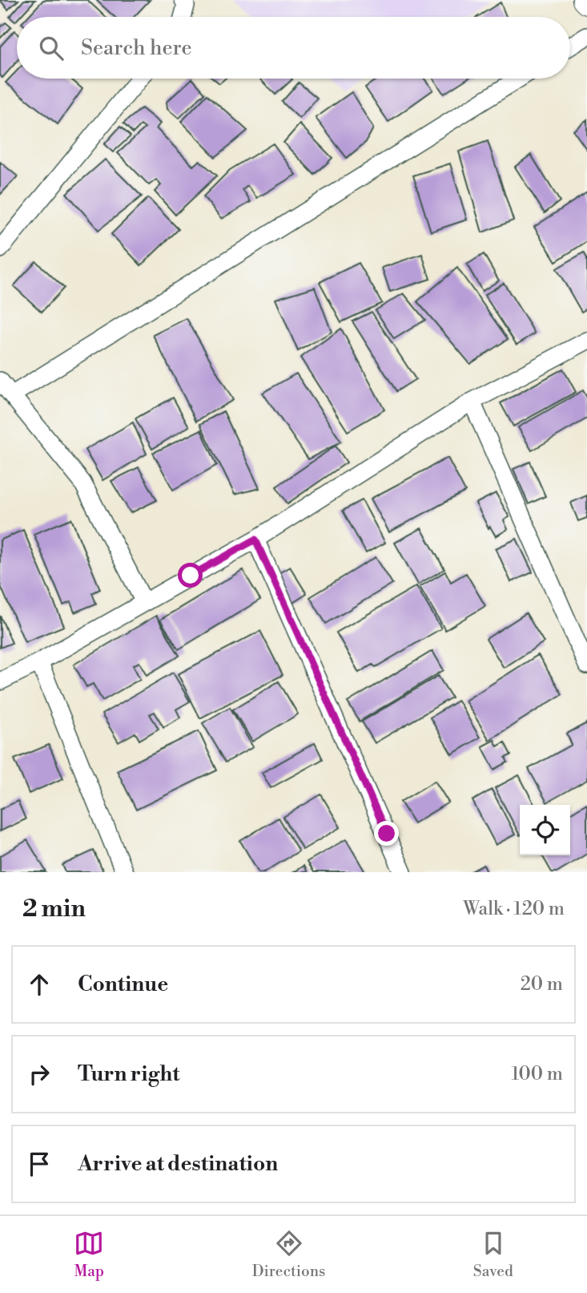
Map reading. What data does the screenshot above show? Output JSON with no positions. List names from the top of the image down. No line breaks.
{"page":{"search":"Search here","heading":["2 min","Walk · 120 m"],"list":[["Continue","20 m"],["Turn right","100 m"],"Arrive at destination"],"nav":["Map","Directions","Saved"]}}
